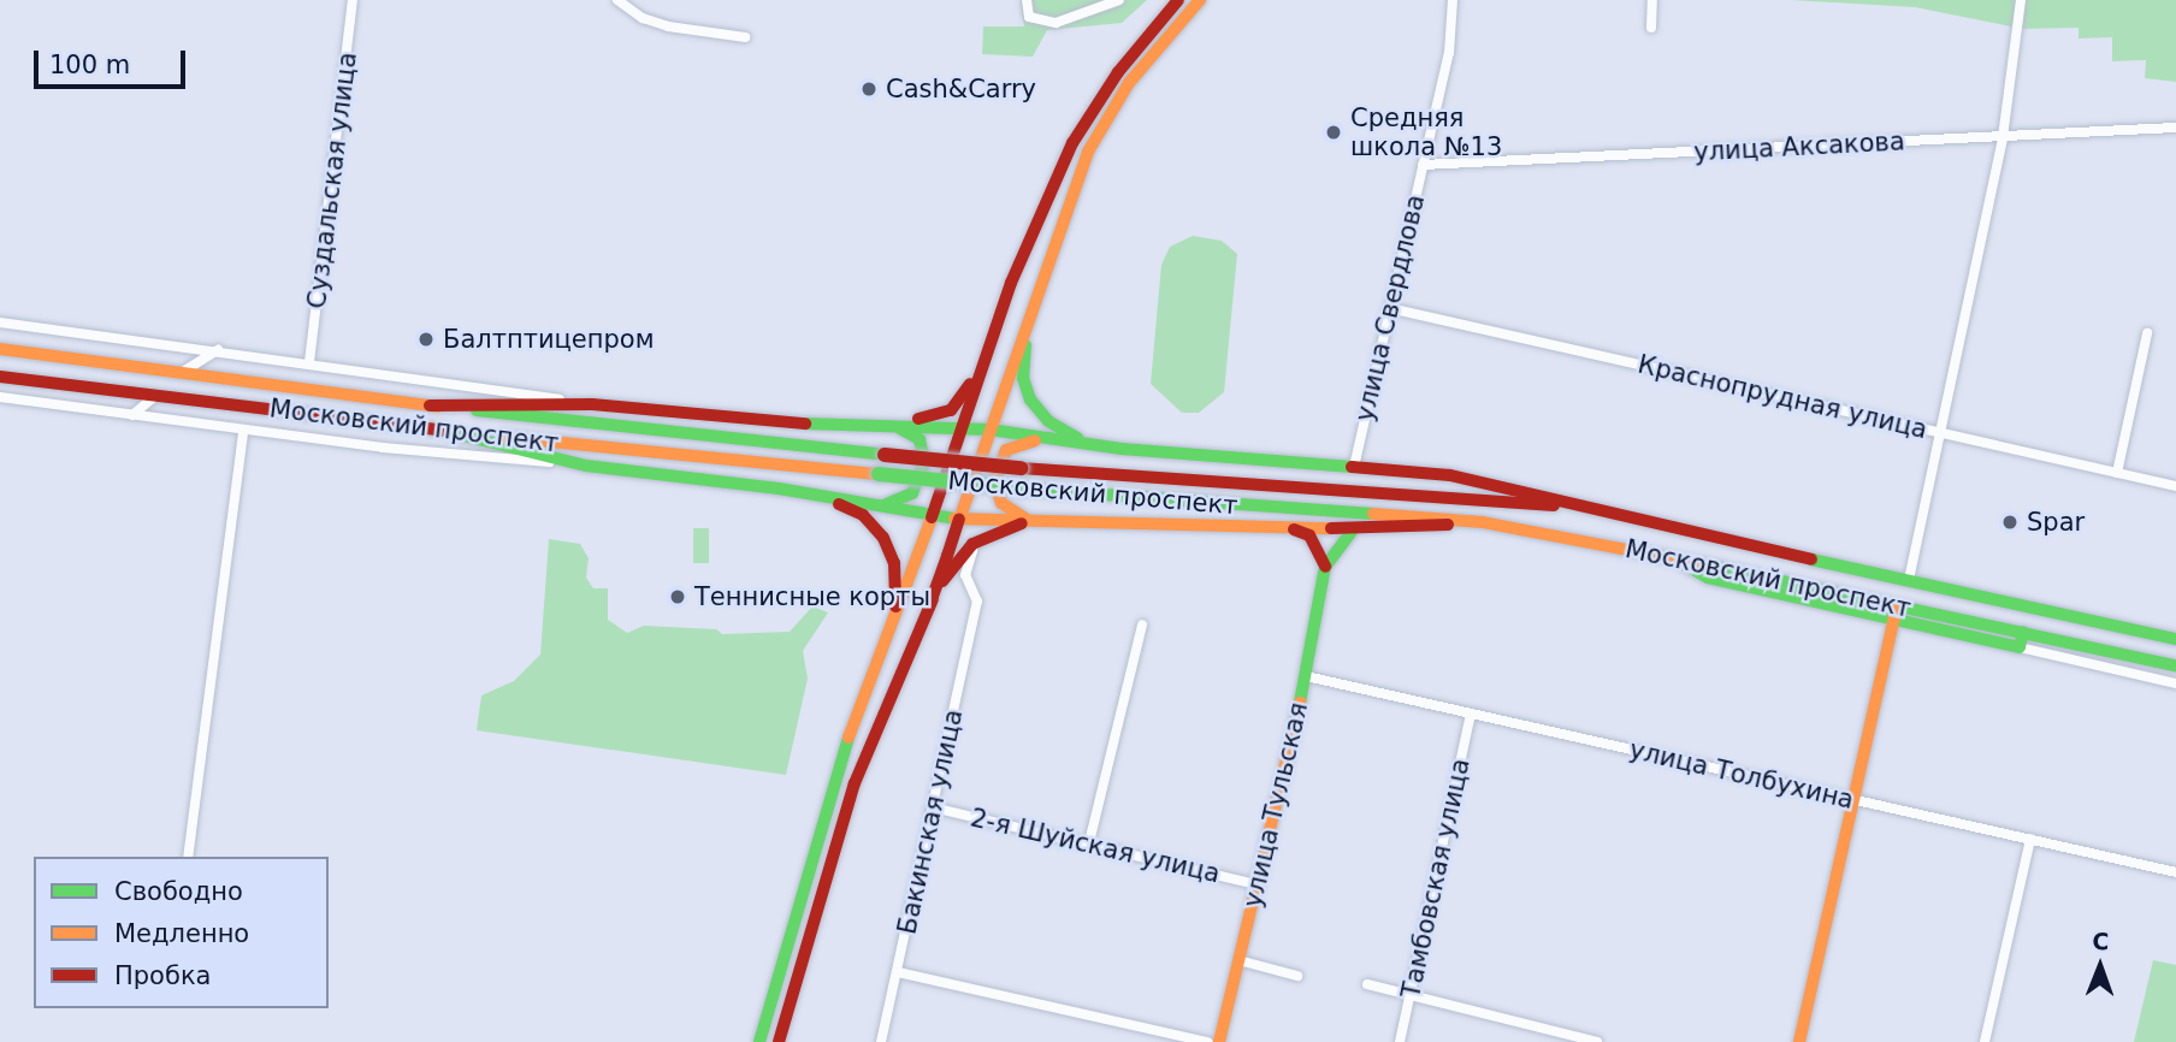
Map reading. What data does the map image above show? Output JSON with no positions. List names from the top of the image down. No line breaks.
{"streets":{"main road":["Московский проспект","улица Тульская"],"street":["улица Аксакова","Суздальская улица","улица Свердлова","Краснопрудная улица","улица Толбухина","Бакинская улица","2-я Шуйская улица","Тамбовская улица"]},"crossings":[["улица Аксакова","улица Свердлова"],["Суздальская улица","Московский проспект"],["улица Свердлова","Краснопрудная улица"],["улица Толбухина","улица Тульская"],["улица Толбухина","Тамбовская улица"],["улица Тульская","2-я Шуйская улица"],["Бакинская улица","2-я Шуйская улица"]],"places":["Cash&Carry","Средняя школа №13","Балтптицепром","Spar","Теннисные корты"],"legend":["Свободно","Медленно","Пробка"],"scale_bar":"100 m","north":"top"}
